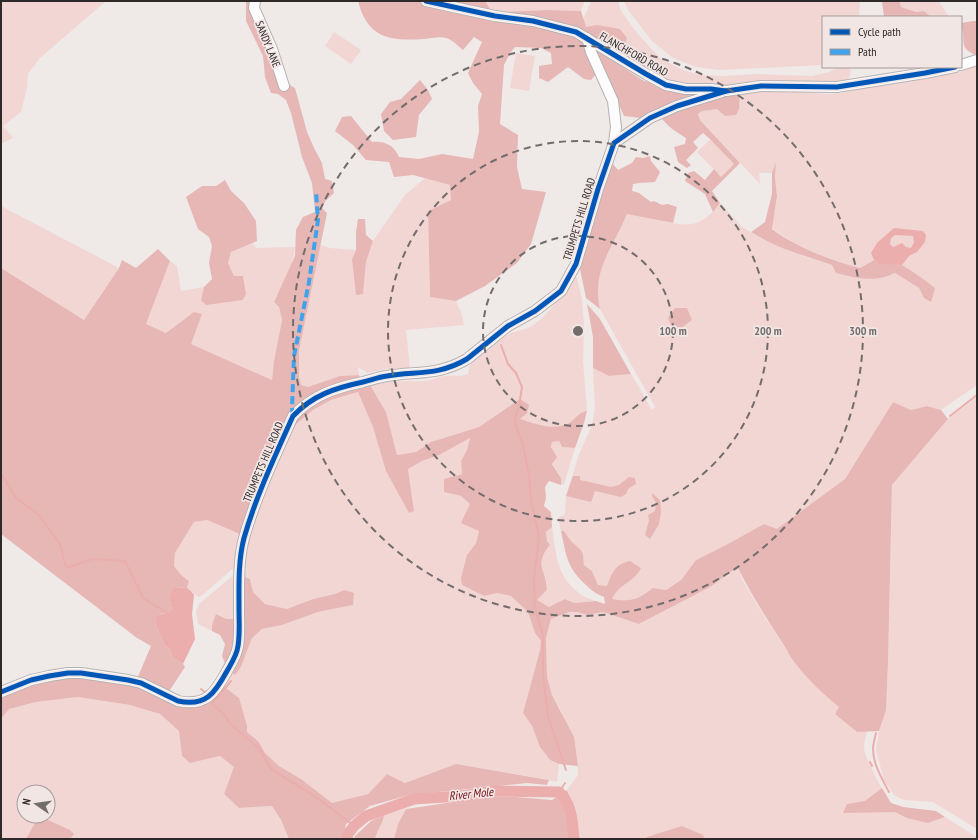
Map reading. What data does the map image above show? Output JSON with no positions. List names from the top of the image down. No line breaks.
{"streets":{"street":["SANDY LANE","FLANCHFORD ROAD","TRUMPETS HILL ROAD"]},"crossings":[["FLANCHFORD ROAD","TRUMPETS HILL ROAD"]],"water":["River Mole"],"legend":["Cycle path","Path"],"north":"left","rings":["100 m","200 m","300 m"]}
